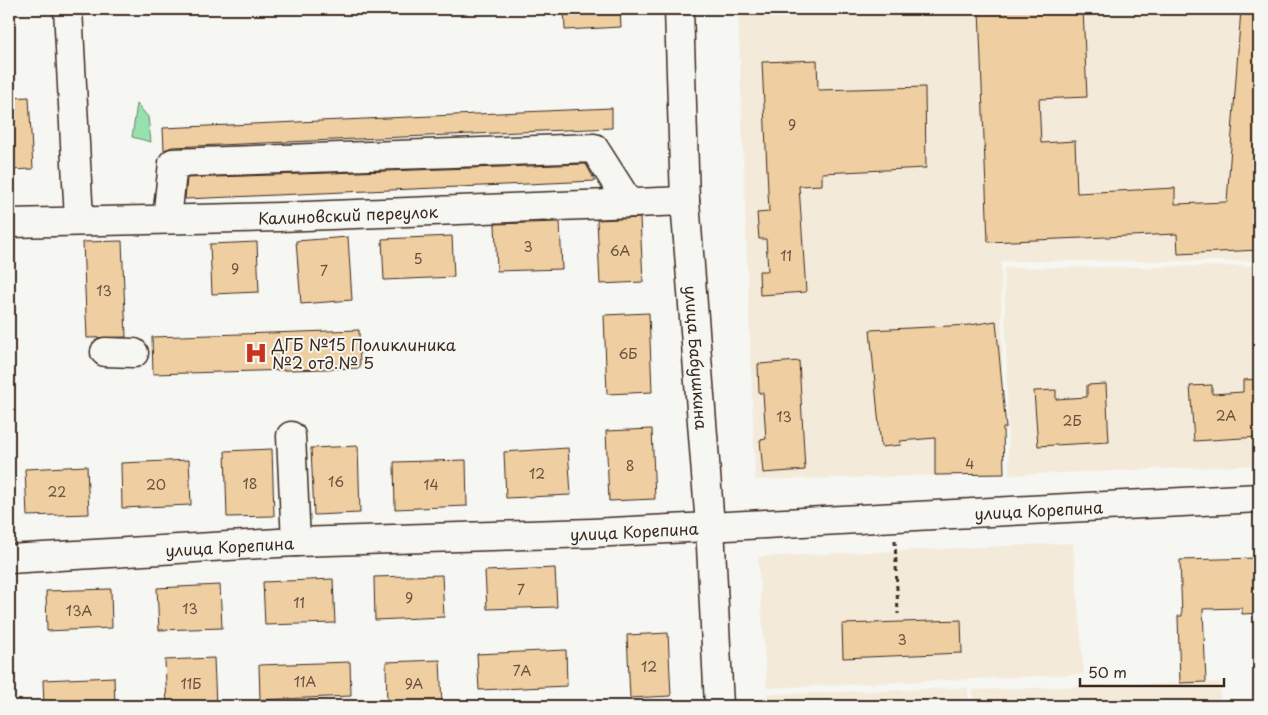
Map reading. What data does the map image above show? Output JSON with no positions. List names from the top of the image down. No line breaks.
{"streets":{"street":["Калиновский переулок","улица Бабушкина","улица Корепина"]},"crossings":[["Калиновский переулок","улица Бабушкина"],["улица Бабушкина","улица Корепина"]],"places":{"hospital":["ДГБ №15 Поликлиника №2 отд.№ 5"]},"house_numbers":["9","3","6А","11","5","9","7","13","6Б","2А","13","2Б","4","8","12","16","18","20","14","22","7","9","11","13","13А","3","12","7А","11А","11Б","9А"],"scale_bar":"50 m"}
